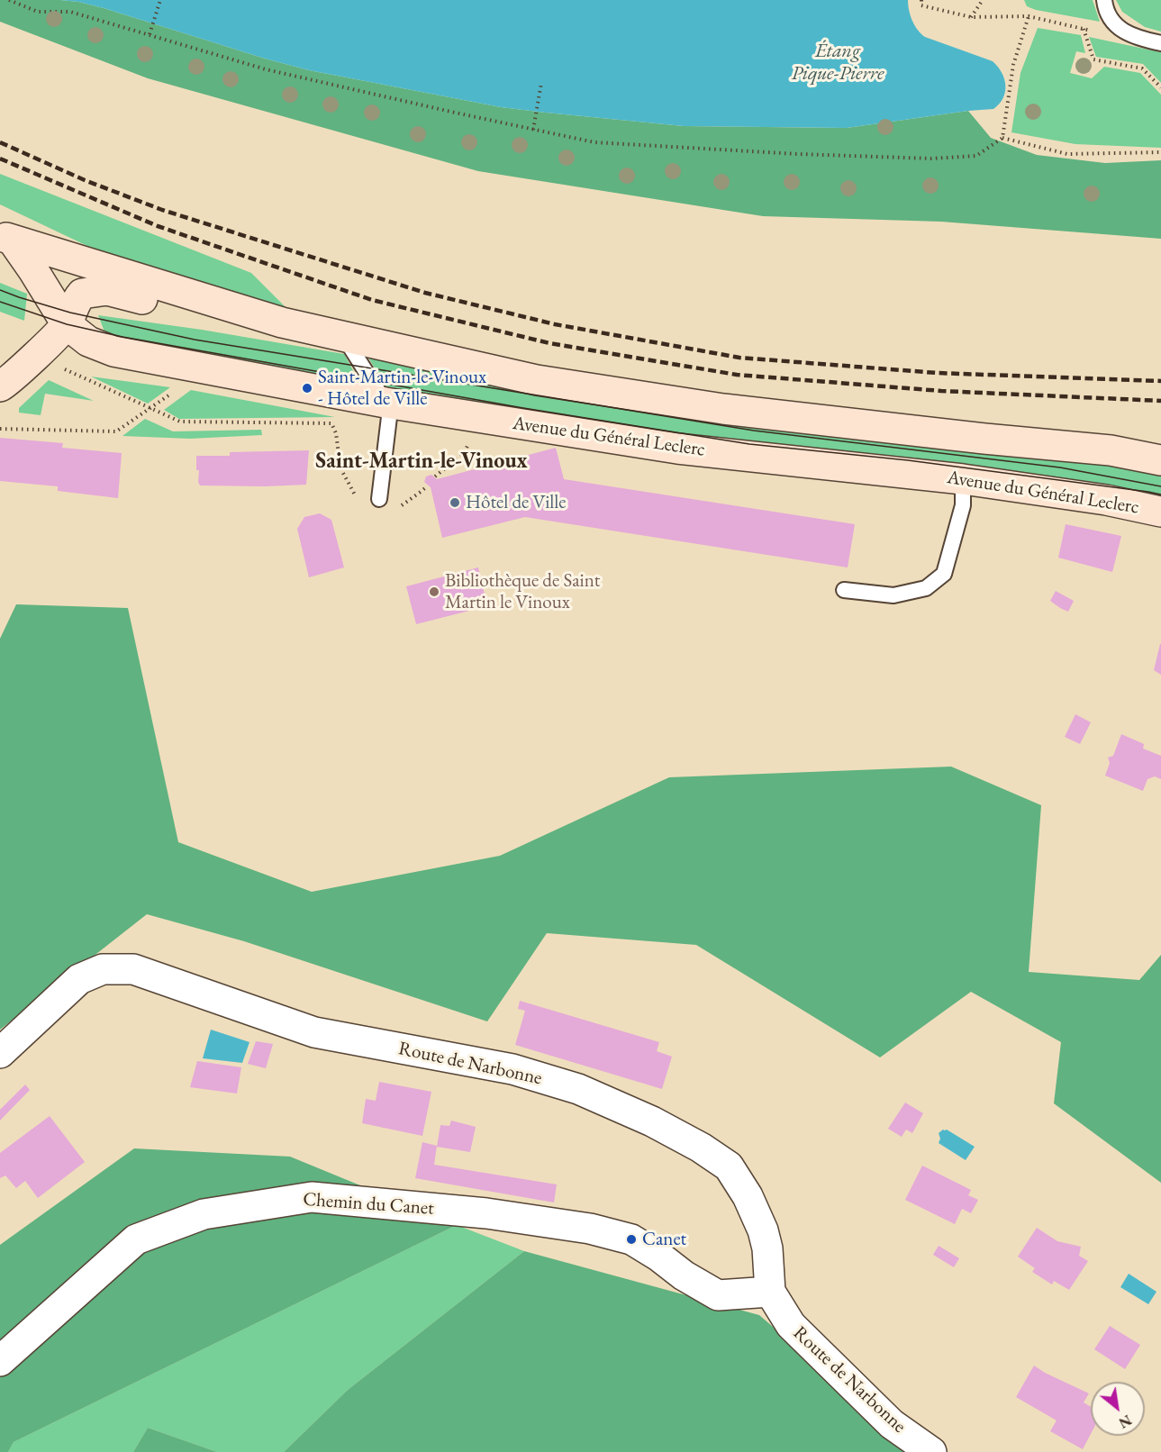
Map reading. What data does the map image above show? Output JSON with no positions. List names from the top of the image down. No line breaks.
{"streets":{"main road":["Avenue du Général Leclerc"],"street":["Route de Narbonne","Chemin du Canet"]},"crossings":[["Route de Narbonne","Chemin du Canet"]],"districts":["Saint-Martin-le-Vinoux"],"water":["Étang Pique-Pierre"],"places":["Saint-Martin-le-Vinoux - Hôtel de Ville","Hôtel de Ville","Bibliothèque de Saint Martin le Vinoux","Canet"],"north":"bottom right"}
